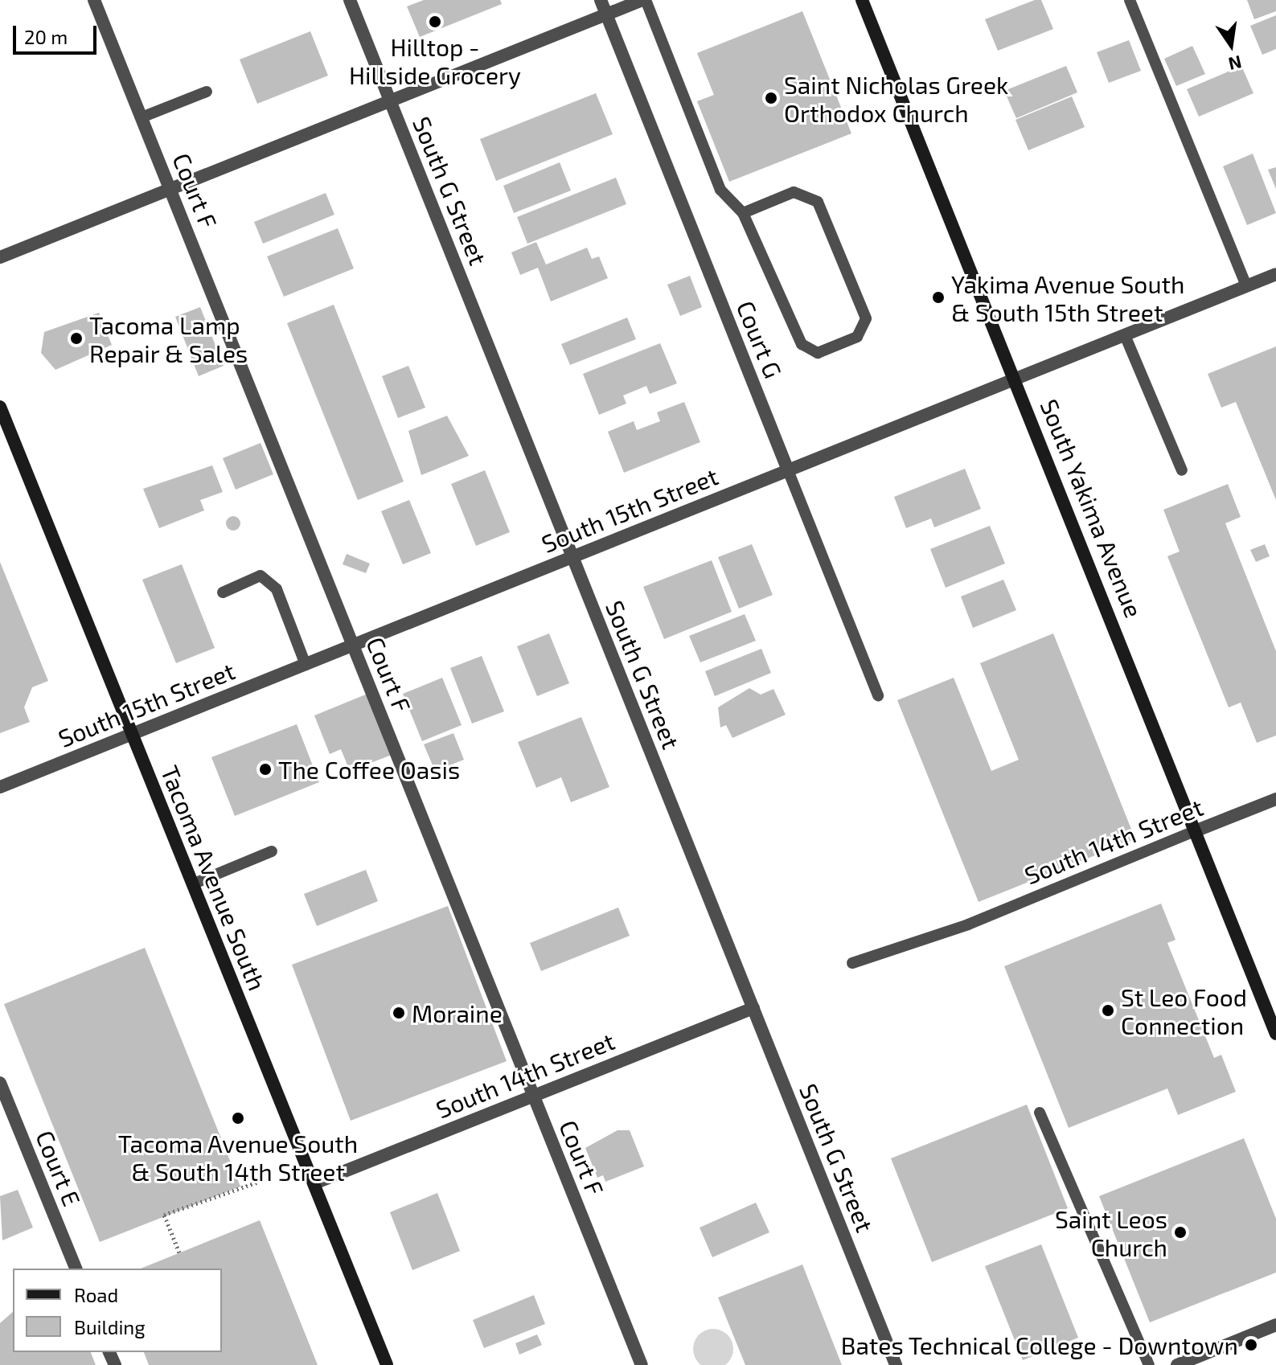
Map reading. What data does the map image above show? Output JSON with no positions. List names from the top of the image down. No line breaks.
{"streets":{"main road":["South Yakima Avenue","Tacoma Avenue South"],"street":["Court F","South G Street","Court G","South 15th Street","South 14th Street","Court E"]},"crossings":[["Court F","South 15th Street"],["Court F","South 14th Street"],["South G Street","South 15th Street"],["South G Street","South 14th Street"],["Court G","South 15th Street"],["South Yakima Avenue","South 15th Street"],["South Yakima Avenue","South 14th Street"],["South 15th Street","Tacoma Avenue South"],["South 14th Street","Tacoma Avenue South"]],"places":["Hilltop - Hillside Grocery","Saint Nicholas Greek Orthodox Church","Yakima Avenue South & South 15th Street","Tacoma Lamp Repair & Sales","The Coffee Oasis","St Leo Food Connection","Moraine","Tacoma Avenue South & South 14th Street","Saint Leos Church","Bates Technical College - Downtown"],"legend":["Road","Building"],"scale_bar":"20 m","north":"bottom"}
